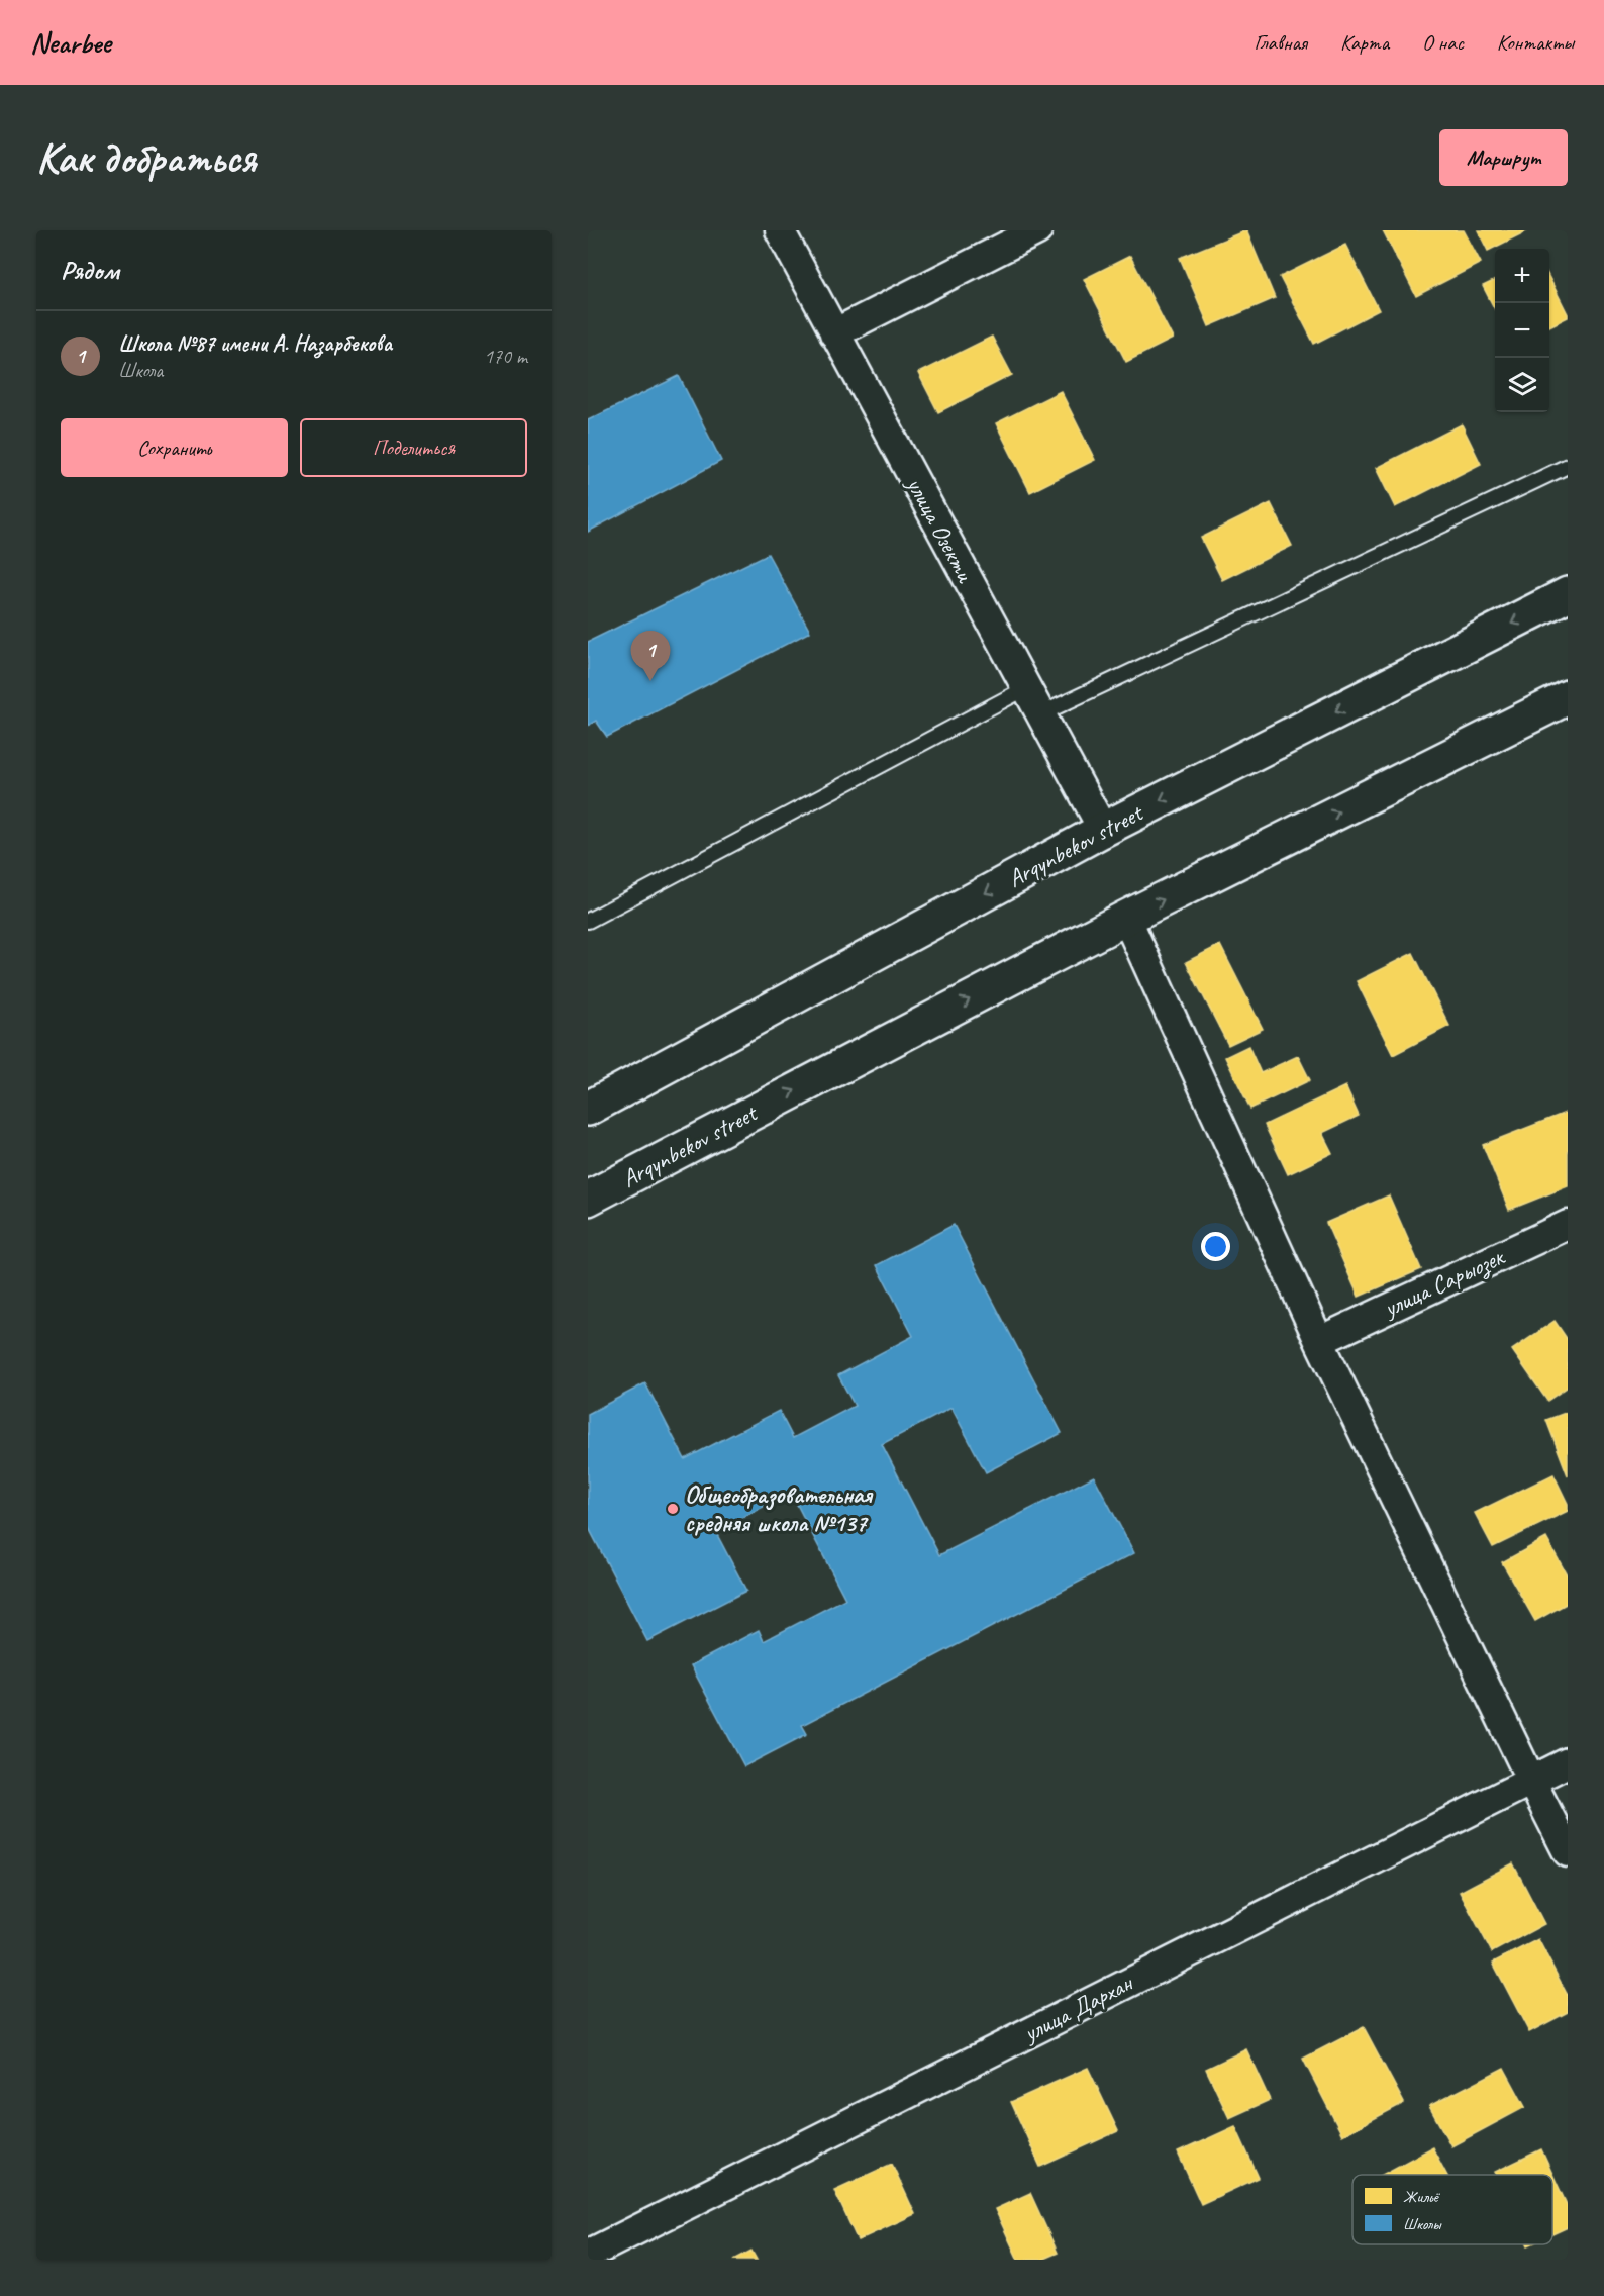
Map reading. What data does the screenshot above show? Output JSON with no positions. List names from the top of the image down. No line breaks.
{"streets":{"main road":["Arqynbekov street"],"street":["улица Озекти","улица Сарыозек","улица Дархан"]},"crossings":[["улица Озекти","Arqynbekov street"]],"places":["Общеобразовательная средняя школа №137"],"legend":["Жильё","Школы"],"page":{"header":"Nearbee","nav":["Главная","Карта","О нас","Контакты"],"buttons":["Маршрут",["Сохранить","Поделиться"]],"title":"Как добраться","heading":"Рядом","map_buttons":["+","−"],"list":[{"mark":"1","name":"Школа №87 имени А. Назарбекова","note":"Школа","value":"170 m"}],"pins":"1"}}
